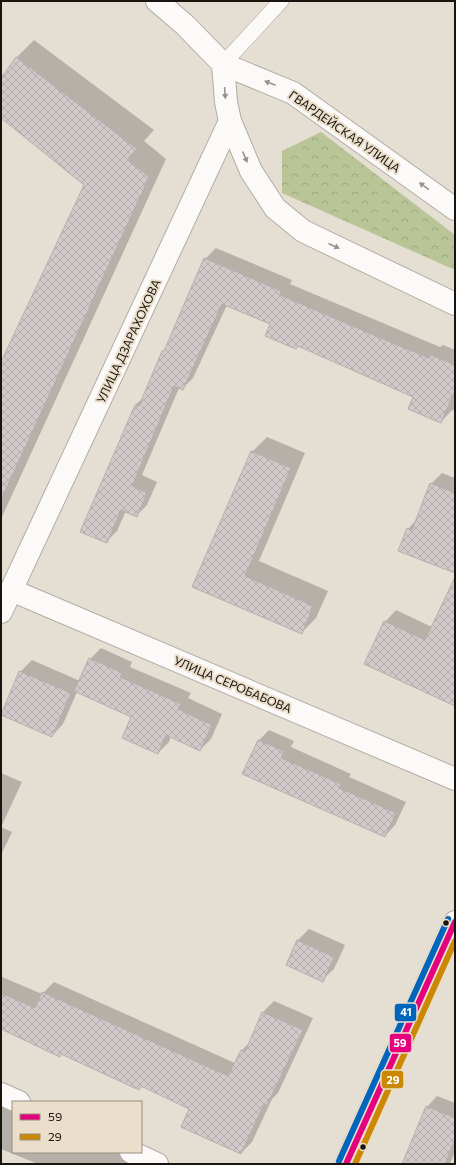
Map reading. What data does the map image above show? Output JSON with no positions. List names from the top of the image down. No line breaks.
{"streets":{"street":["ГВАРДЕЙСКАЯ УЛИЦА","УЛИЦА ДЗАРАХОХОВА","УЛИЦА СЕРОБАБОВА"]},"crossings":[["УЛИЦА ДЗАРАХОХОВА","УЛИЦА СЕРОБАБОВА"]],"lines":["transit line 41","transit line 59","transit line 29"],"legend":["59","29"]}
